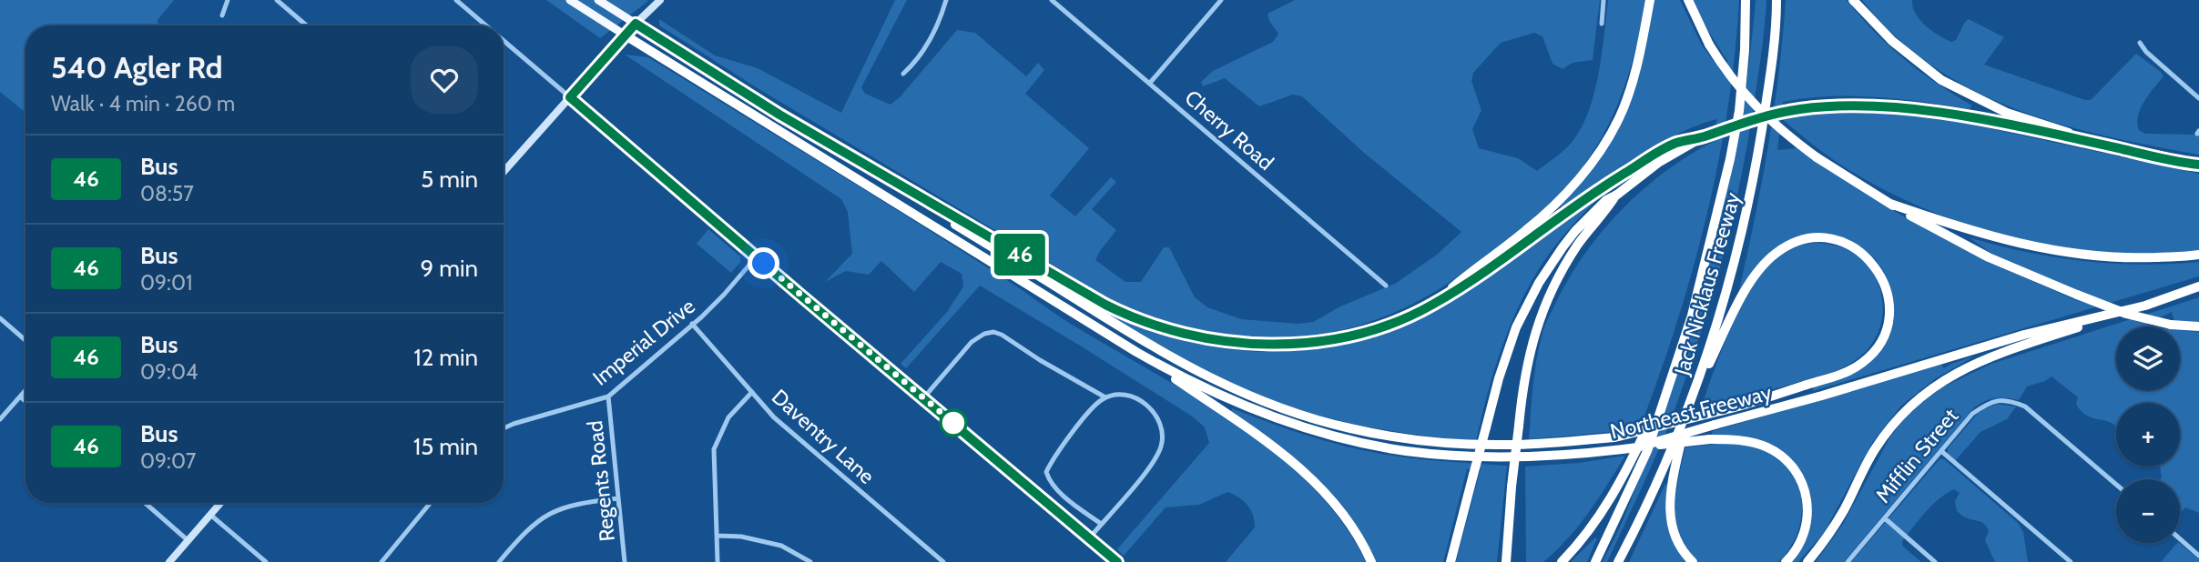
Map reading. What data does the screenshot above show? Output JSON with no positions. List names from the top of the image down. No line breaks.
{"streets":{"highway":["Jack Nicklaus Freeway","Northeast Freeway"],"street":["Cherry Road","Imperial Drive","Daventry Lane","Mifflin Street","Regents Road"]},"crossings":[["Imperial Drive","Daventry Lane"],["Imperial Drive","Regents Road"]],"lines":["bus line 46"],"page":{"on_map":"46","heading":["540 Agler Rd","Walk · 4 min · 260 m"],"list":[{"mark":"46","name":"Bus","note":"08:57","value":"5 min"},{"mark":"46","name":"Bus","note":"09:01","value":"9 min"},{"mark":"46","name":"Bus","note":"09:04","value":"12 min"},{"mark":"46","name":"Bus","note":"09:07","value":"15 min"}],"map_buttons":["+","−"]}}
